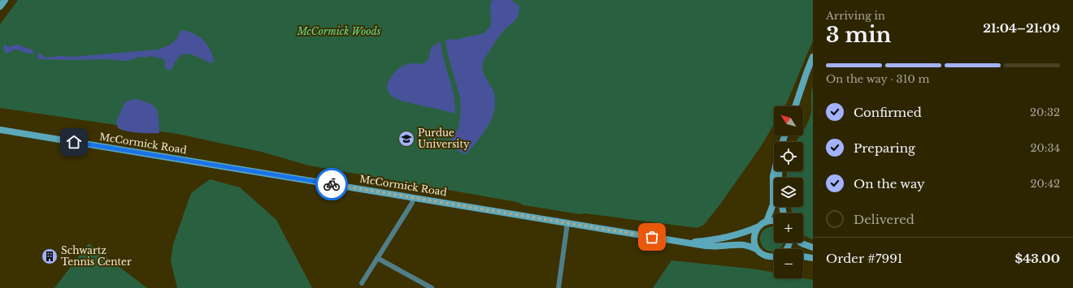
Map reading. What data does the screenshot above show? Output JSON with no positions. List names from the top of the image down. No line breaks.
{"streets":{"street":["McCormick Road"]},"parks":["McCormick Woods"],"places":{"school or university":["Purdue University"],"building":["Schwartz Tennis Center"]},"north":"top left","page":{"heading":["3 min","Arriving in","21:04–21:09"],"panel":["Order #7991","$43.00"],"bar":"On the way · 310 m","list":[["Confirmed","20:32"],["Preparing","20:34"],["On the way","20:42"],"Delivered"],"map_buttons":["+","−"]}}
